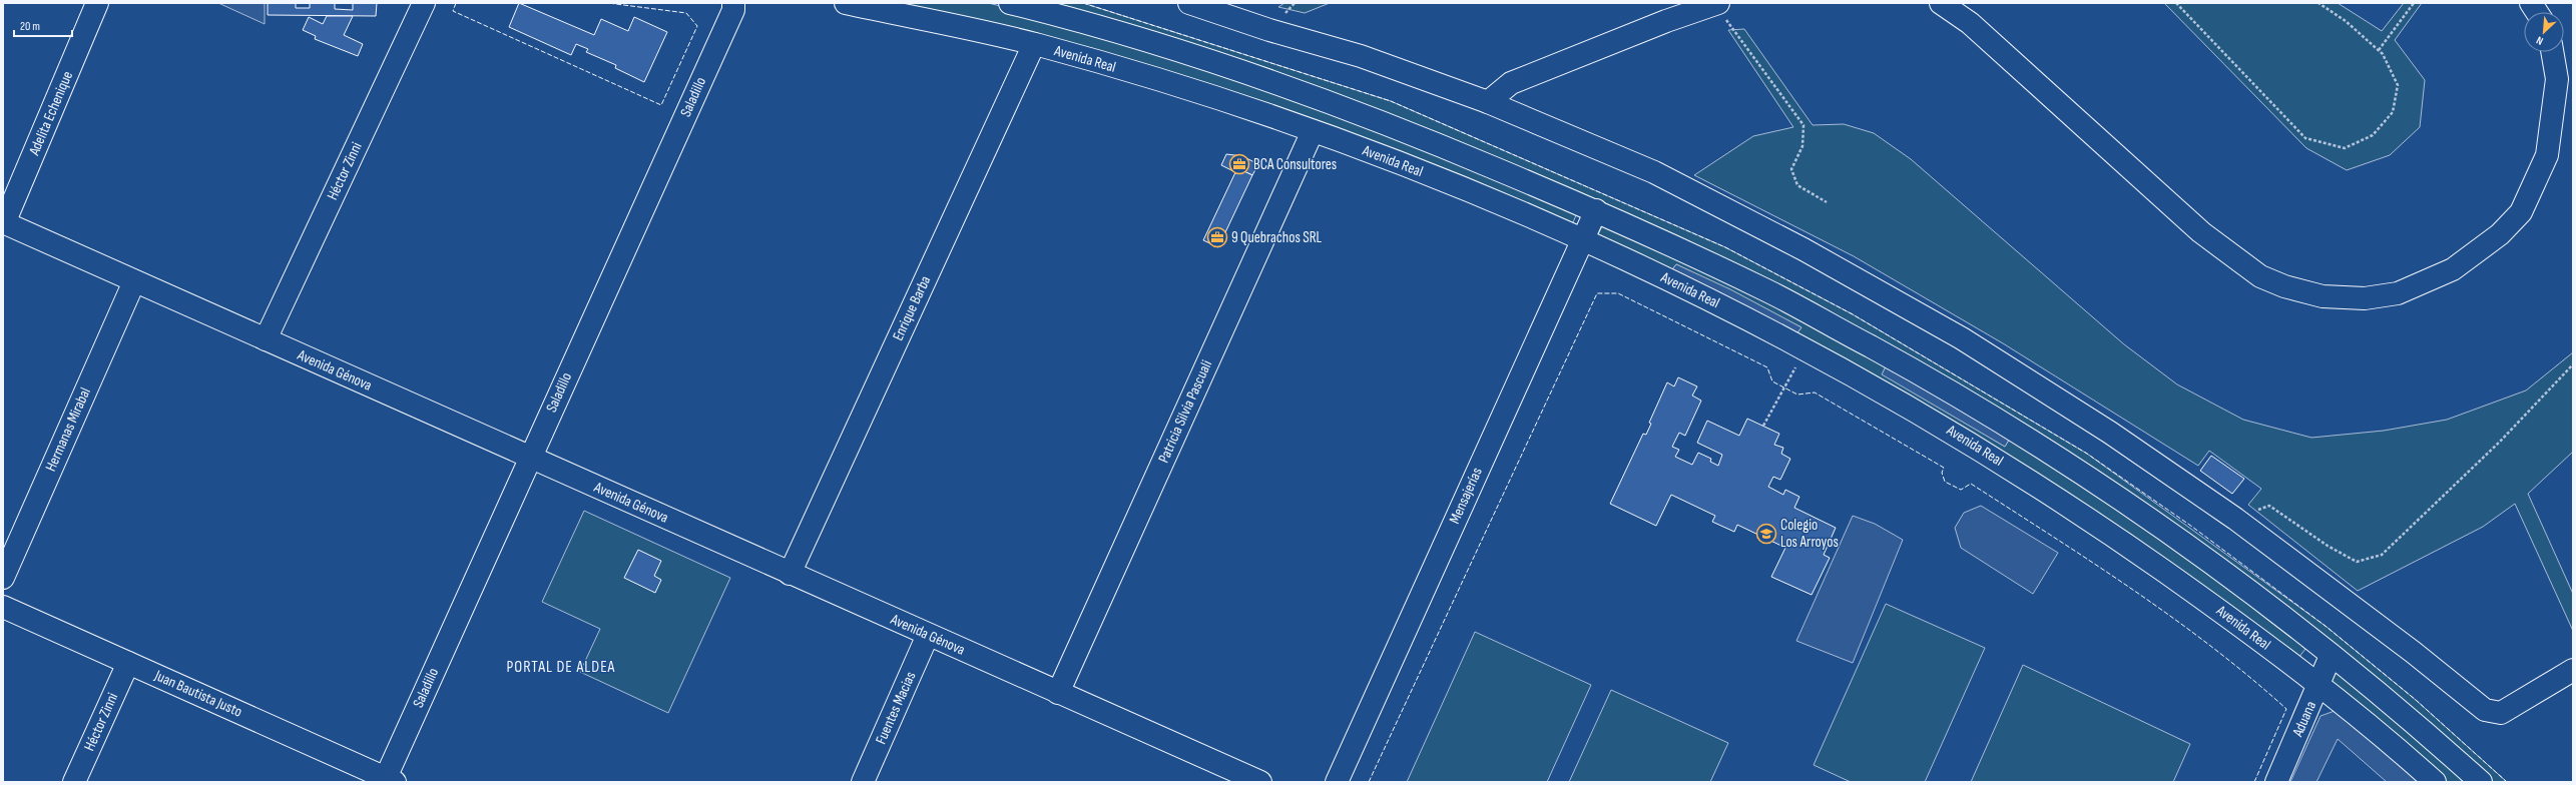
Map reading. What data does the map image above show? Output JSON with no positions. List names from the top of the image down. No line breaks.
{"streets":{"street":["Avenida Real","Saladillo","Adelita Echenique","Héctor Zinni","Enrique Barba","Avenida Génova","Patricia Silvia Pascuali","Hermanas Mirabal","Mensajerías","Juan Bautista Justo","Fuentes Macias","Aduana"]},"crossings":[["Avenida Real","Enrique Barba"],["Avenida Real","Patricia Silvia Pascuali"],["Avenida Real","Mensajerías"],["Avenida Real","Aduana"],["Saladillo","Avenida Génova"],["Saladillo","Juan Bautista Justo"],["Adelita Echenique","Avenida Génova"],["Héctor Zinni","Avenida Génova"],["Héctor Zinni","Juan Bautista Justo"],["Enrique Barba","Avenida Génova"],["Avenida Génova","Patricia Silvia Pascuali"],["Avenida Génova","Hermanas Mirabal"],["Avenida Génova","Fuentes Macias"]],"districts":["PORTAL DE ALDEA"],"places":{"office":["BCA Consultores","9 Quebrachos SRL"],"school or university":["Colegio Los Arroyos"]},"scale_bar":"20 m","north":"bottom left"}
